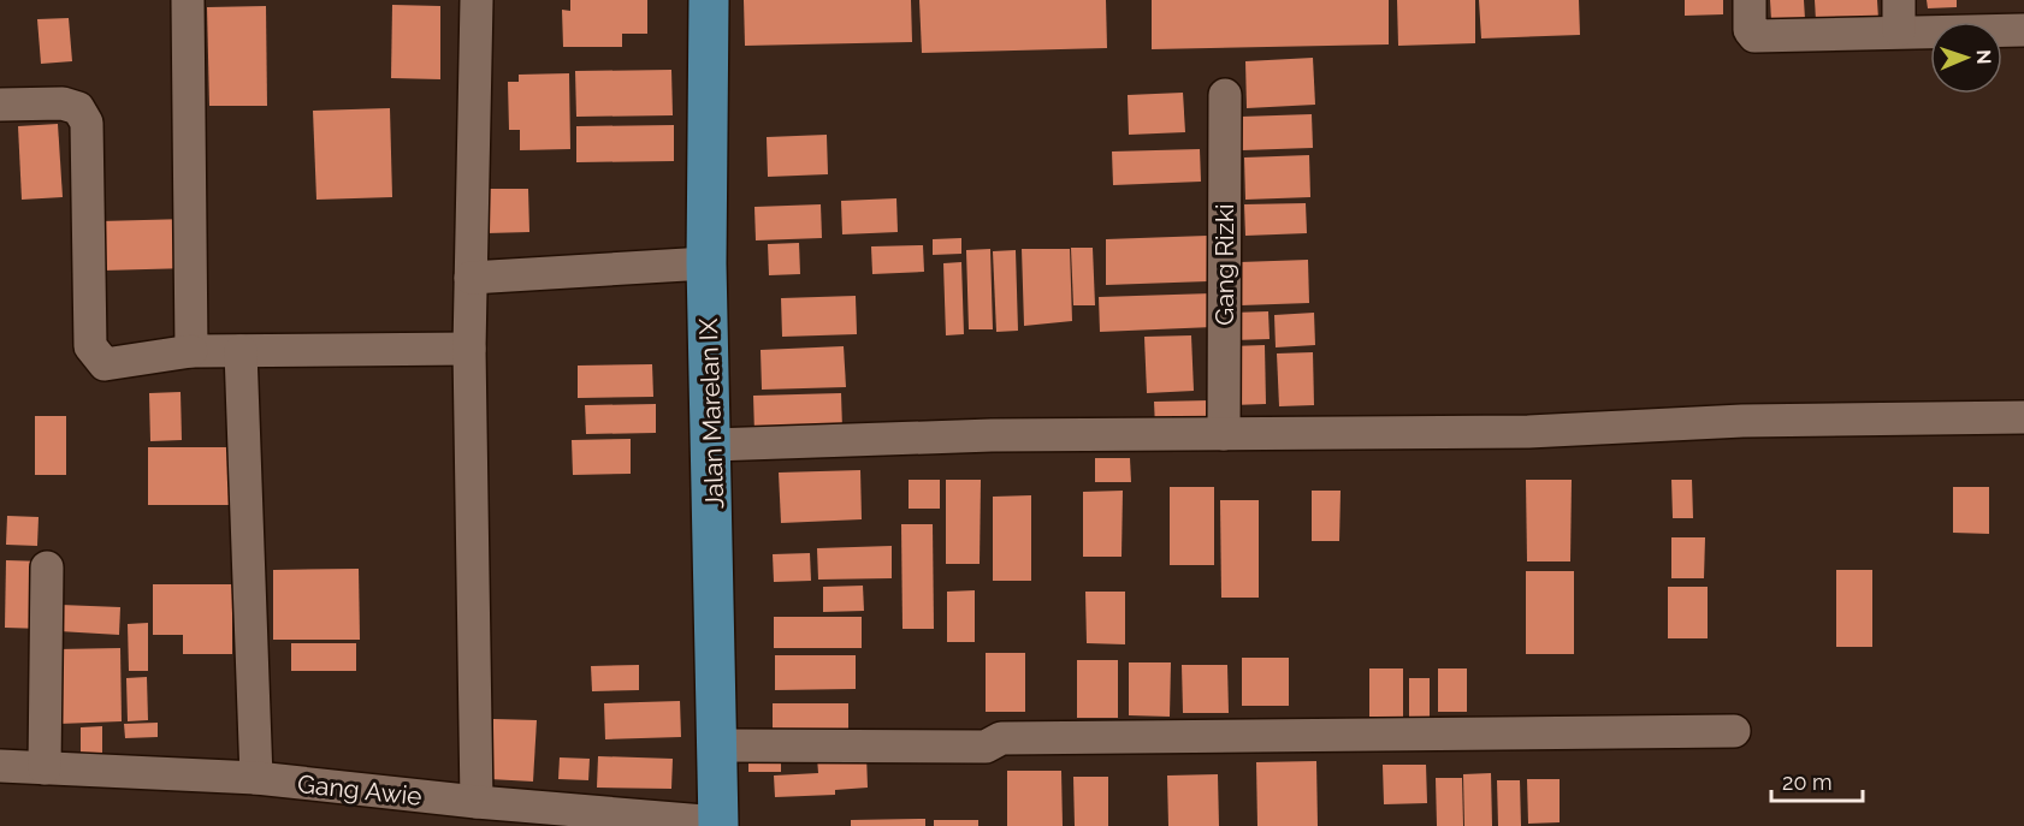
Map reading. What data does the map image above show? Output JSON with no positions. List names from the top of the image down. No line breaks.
{"streets":{"main road":["Jalan Marelan IX"],"street":["Gang Rizki","Gang Awie"]},"crossings":[["Jalan Marelan IX","Gang Awie"]],"scale_bar":"20 m","north":"right"}
